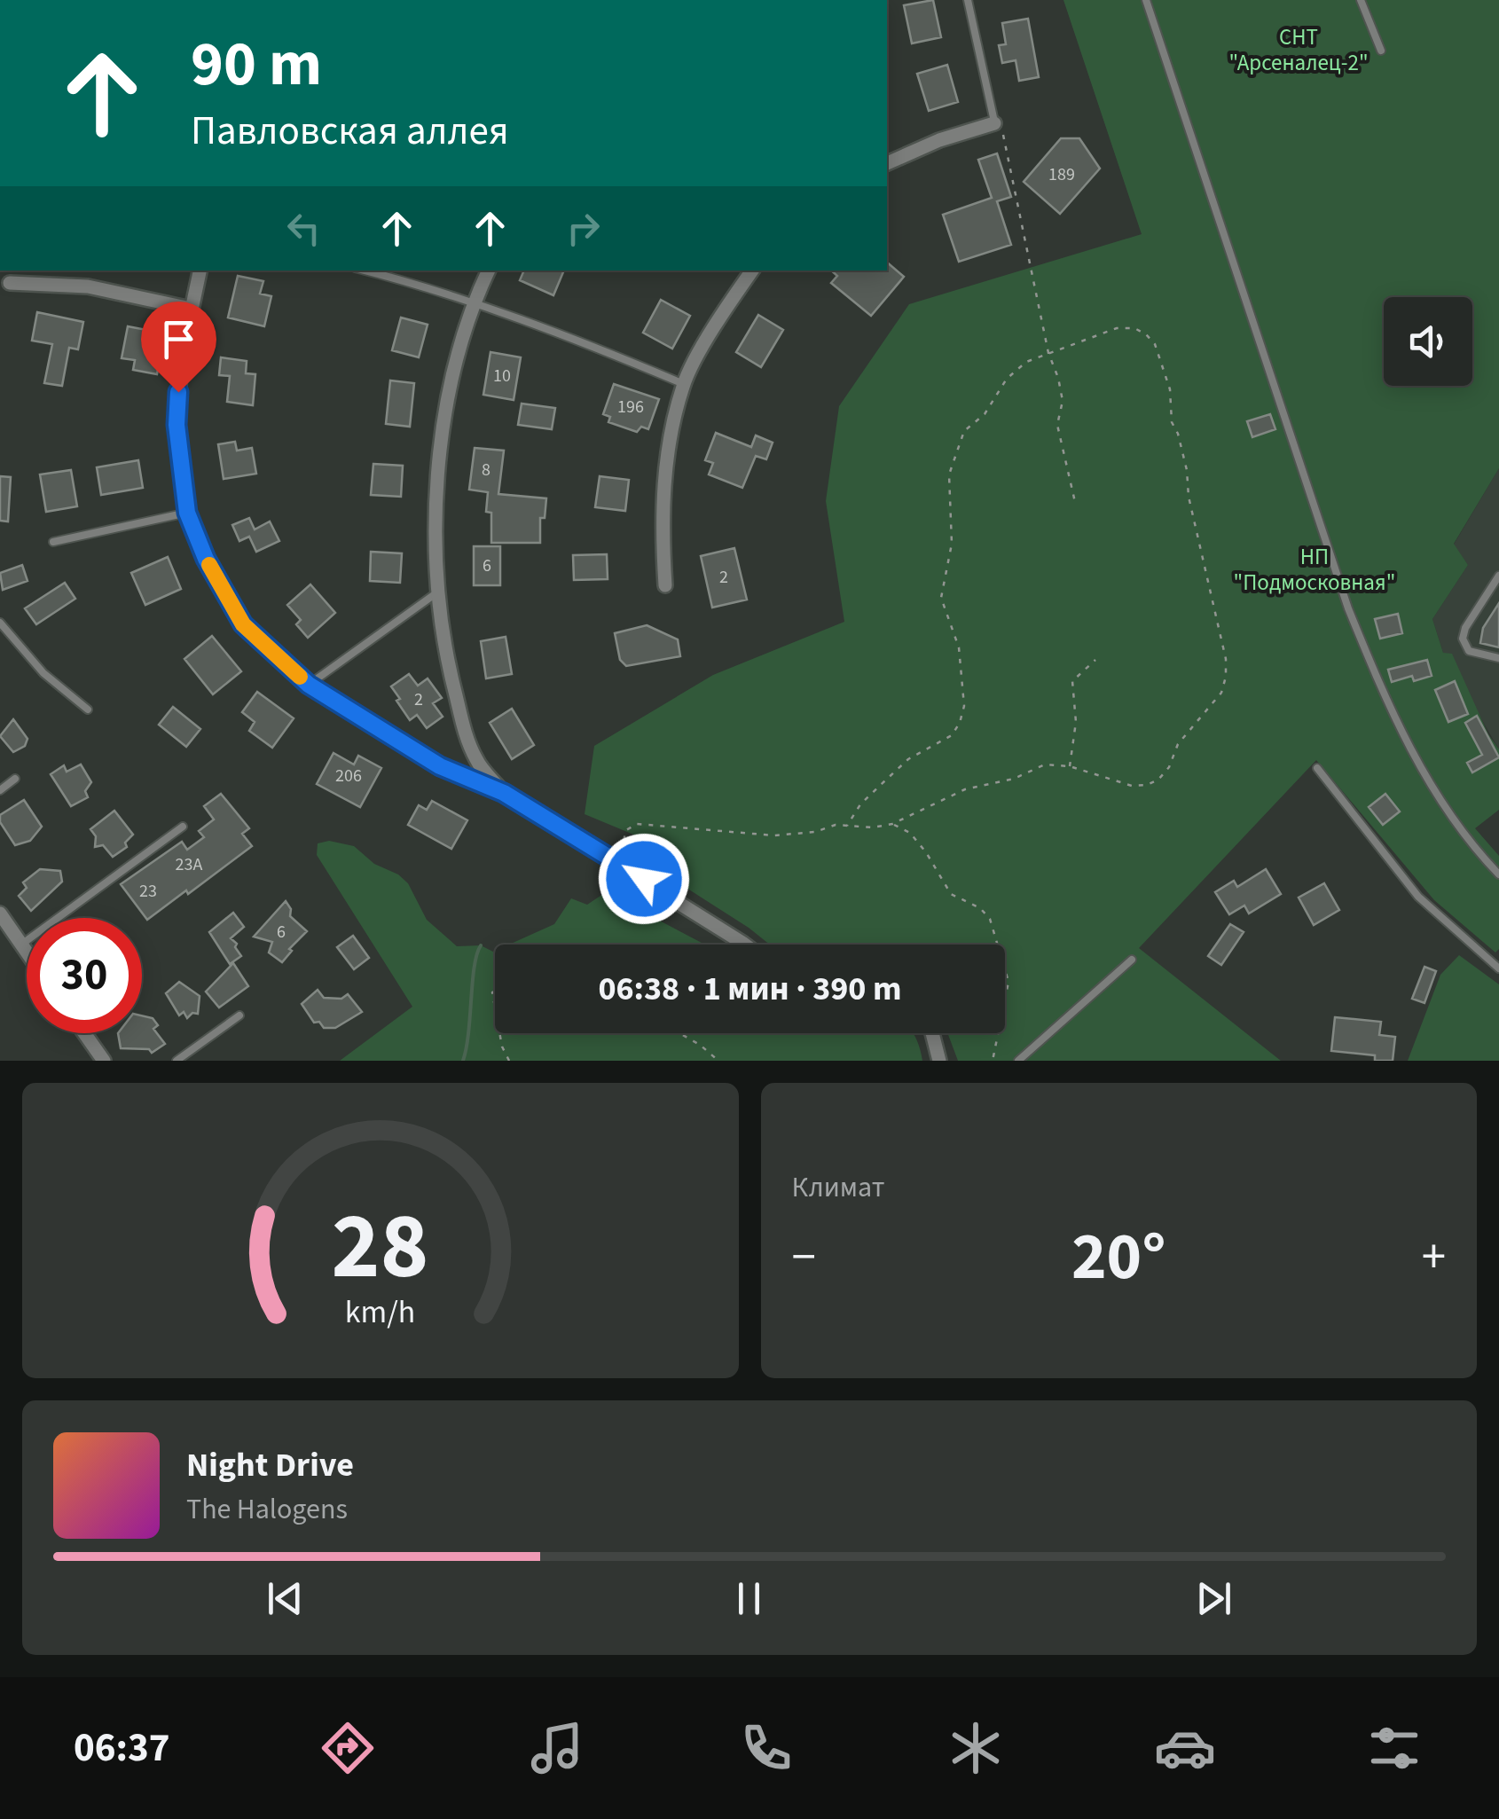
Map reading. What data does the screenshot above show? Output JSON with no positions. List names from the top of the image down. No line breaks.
{"parks":["СНТ \"Арсеналец-2\"","НП \"Подмосковная\""],"house_numbers":["189","10","196","8","6","2","2","206","23А","23","6"],"page":{"turn":["90 m","Павловская аллея"],"limit":"30","trip":"06:38 · 1 мин · 390 m","tile":"Климат","heat":["−","20°","+"],"song":["Night Drive","The Halogens"],"tabs":"06:37","gauge":["28","km/h"]}}
